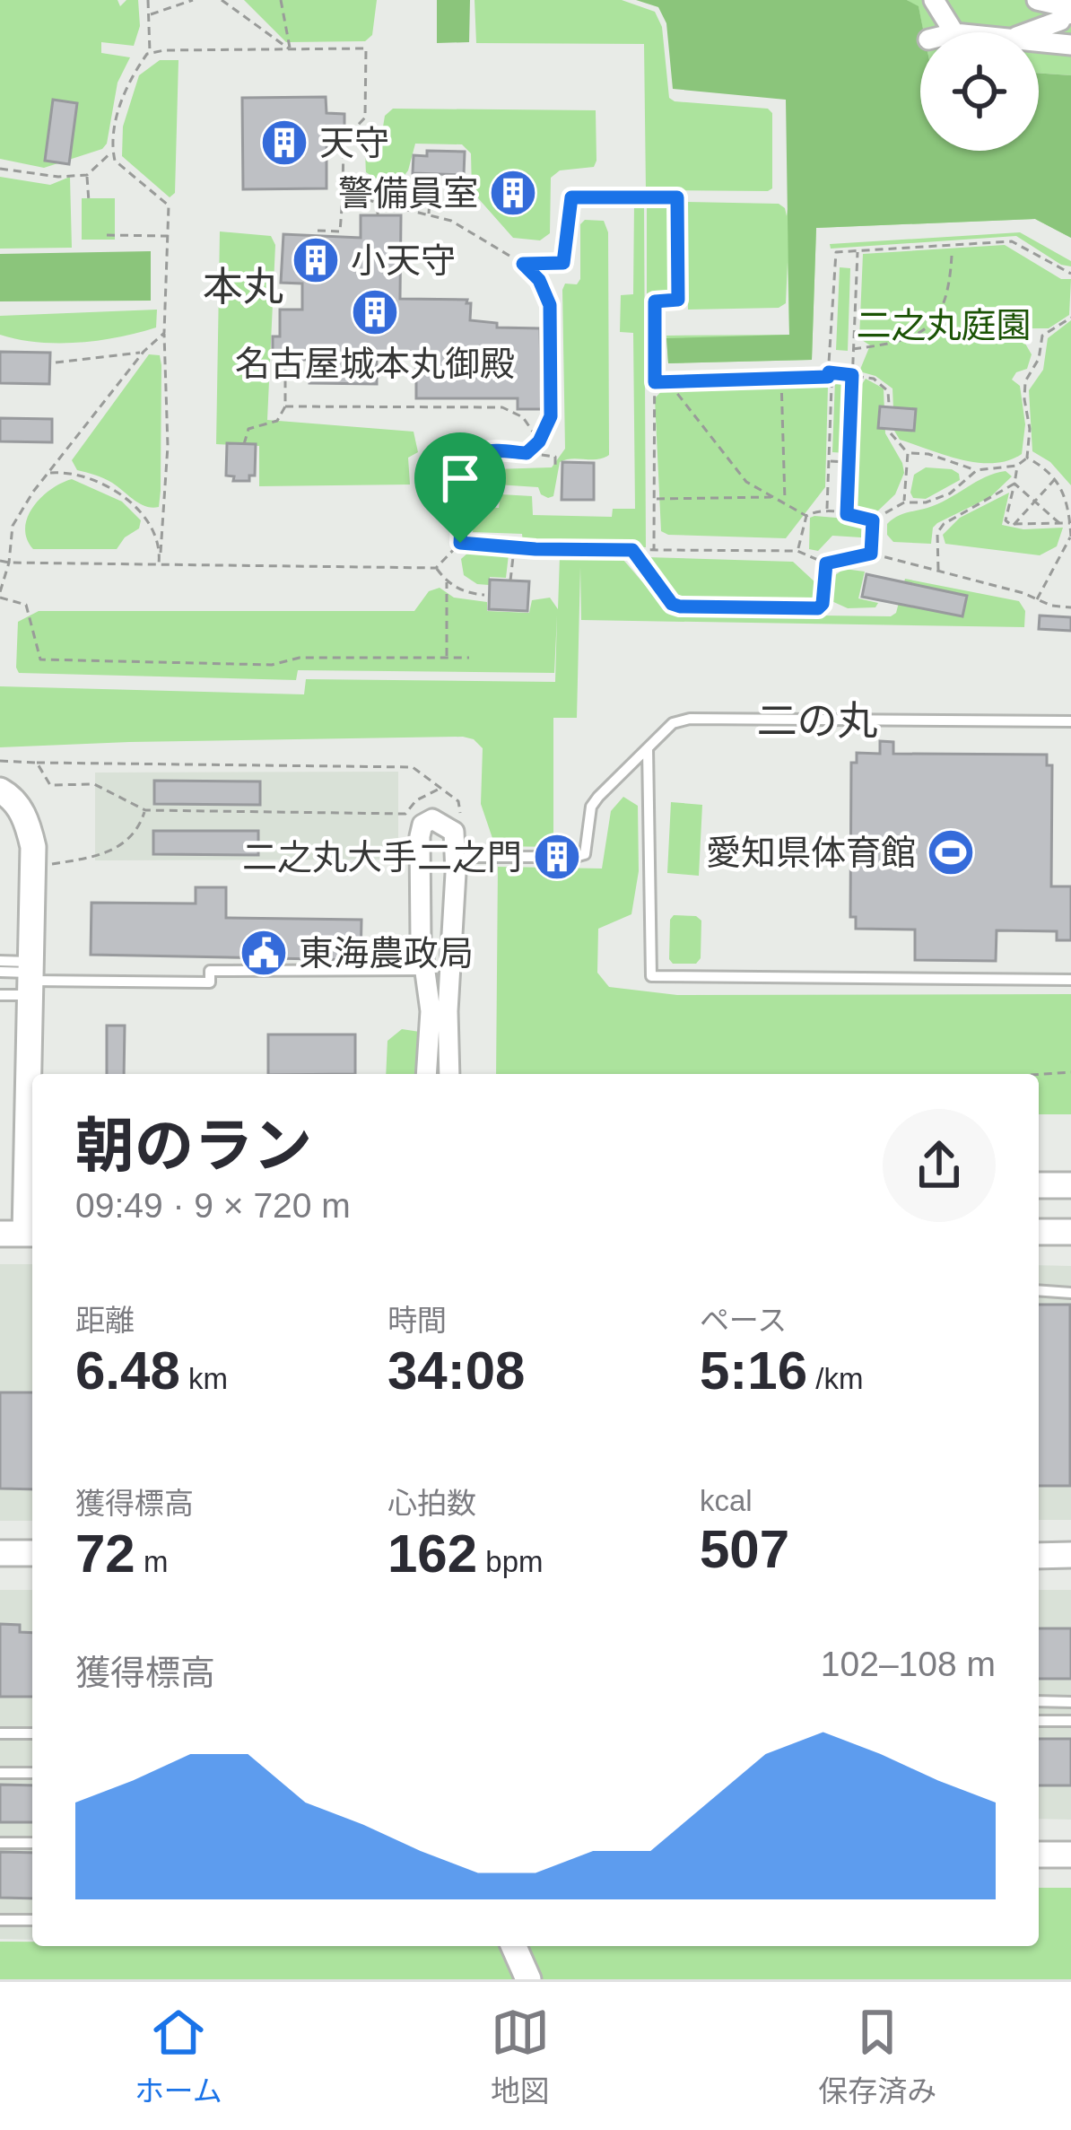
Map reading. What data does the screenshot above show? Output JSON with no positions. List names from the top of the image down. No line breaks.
{"districts":["本丸","二の丸"],"parks":["二之丸庭園"],"places":{"building":["天守","警備員室","小天守","名古屋城本丸御殿","二之丸大手二之門"],"sports":["愛知県体育館"],"public building":["東海農政局"]},"page":{"heading":["朝のラン","09:49 · 9 × 720 m"],"stats":[["距離","6.48 km"],["時間","34:08"],["ペース","5:16 /km"],["獲得標高","72 m"],["心拍数","162 bpm"],["kcal","507"]],"chart":["獲得標高","102–108 m"],"tabs":["ホーム","地図","保存済み"]}}
